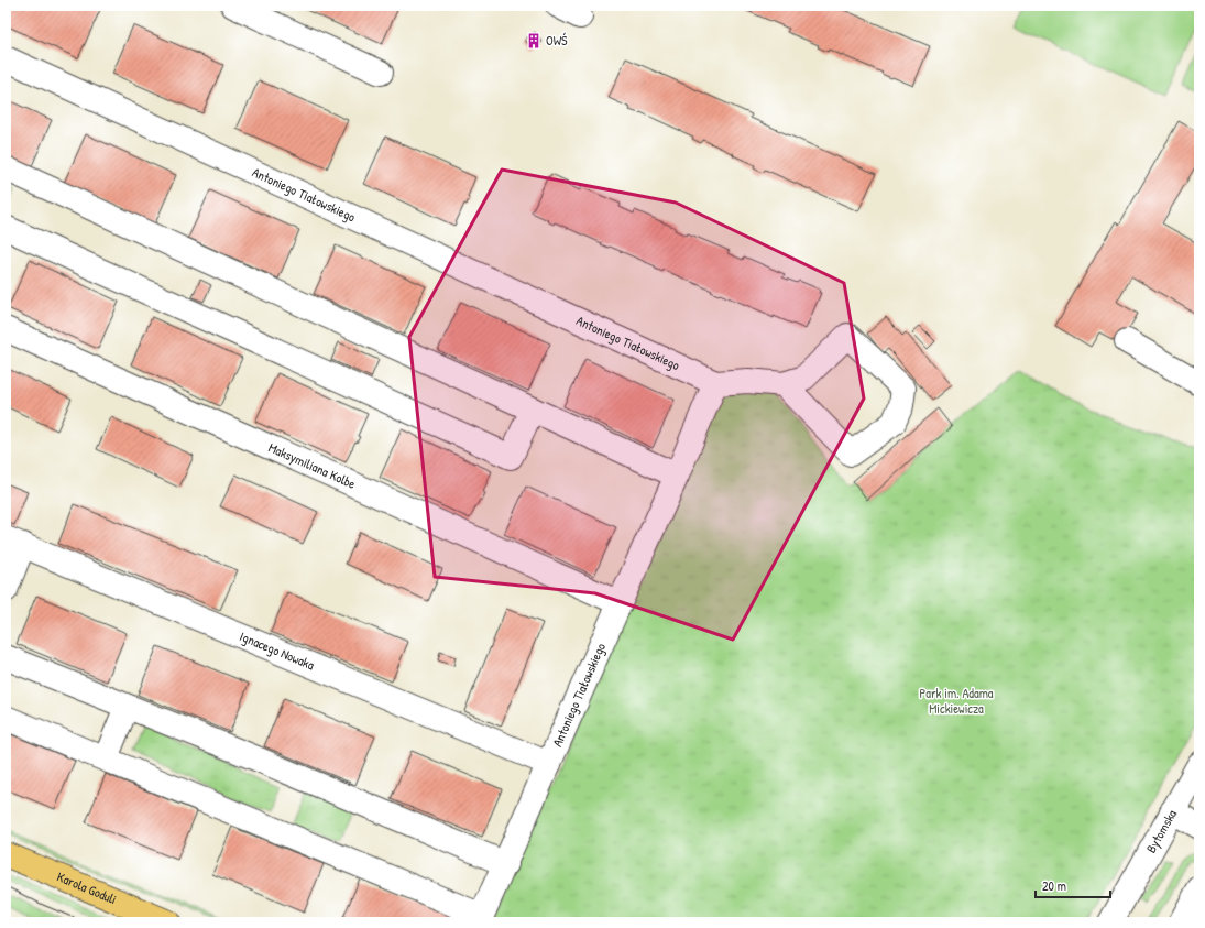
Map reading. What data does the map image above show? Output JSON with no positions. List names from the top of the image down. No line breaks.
{"streets":{"main road":["Karola Goduli"],"street":["Antoniego Tiałowskiego","Maksymiliana Kolbe","Ignacego Nowaka","Bytomska"]},"crossings":[["Antoniego Tiałowskiego","Maksymiliana Kolbe"],["Antoniego Tiałowskiego","Ignacego Nowaka"]],"parks":["Park im. Adama Mickiewicza"],"places":{"building":["OWŚ"]},"scale_bar":"20 m"}
